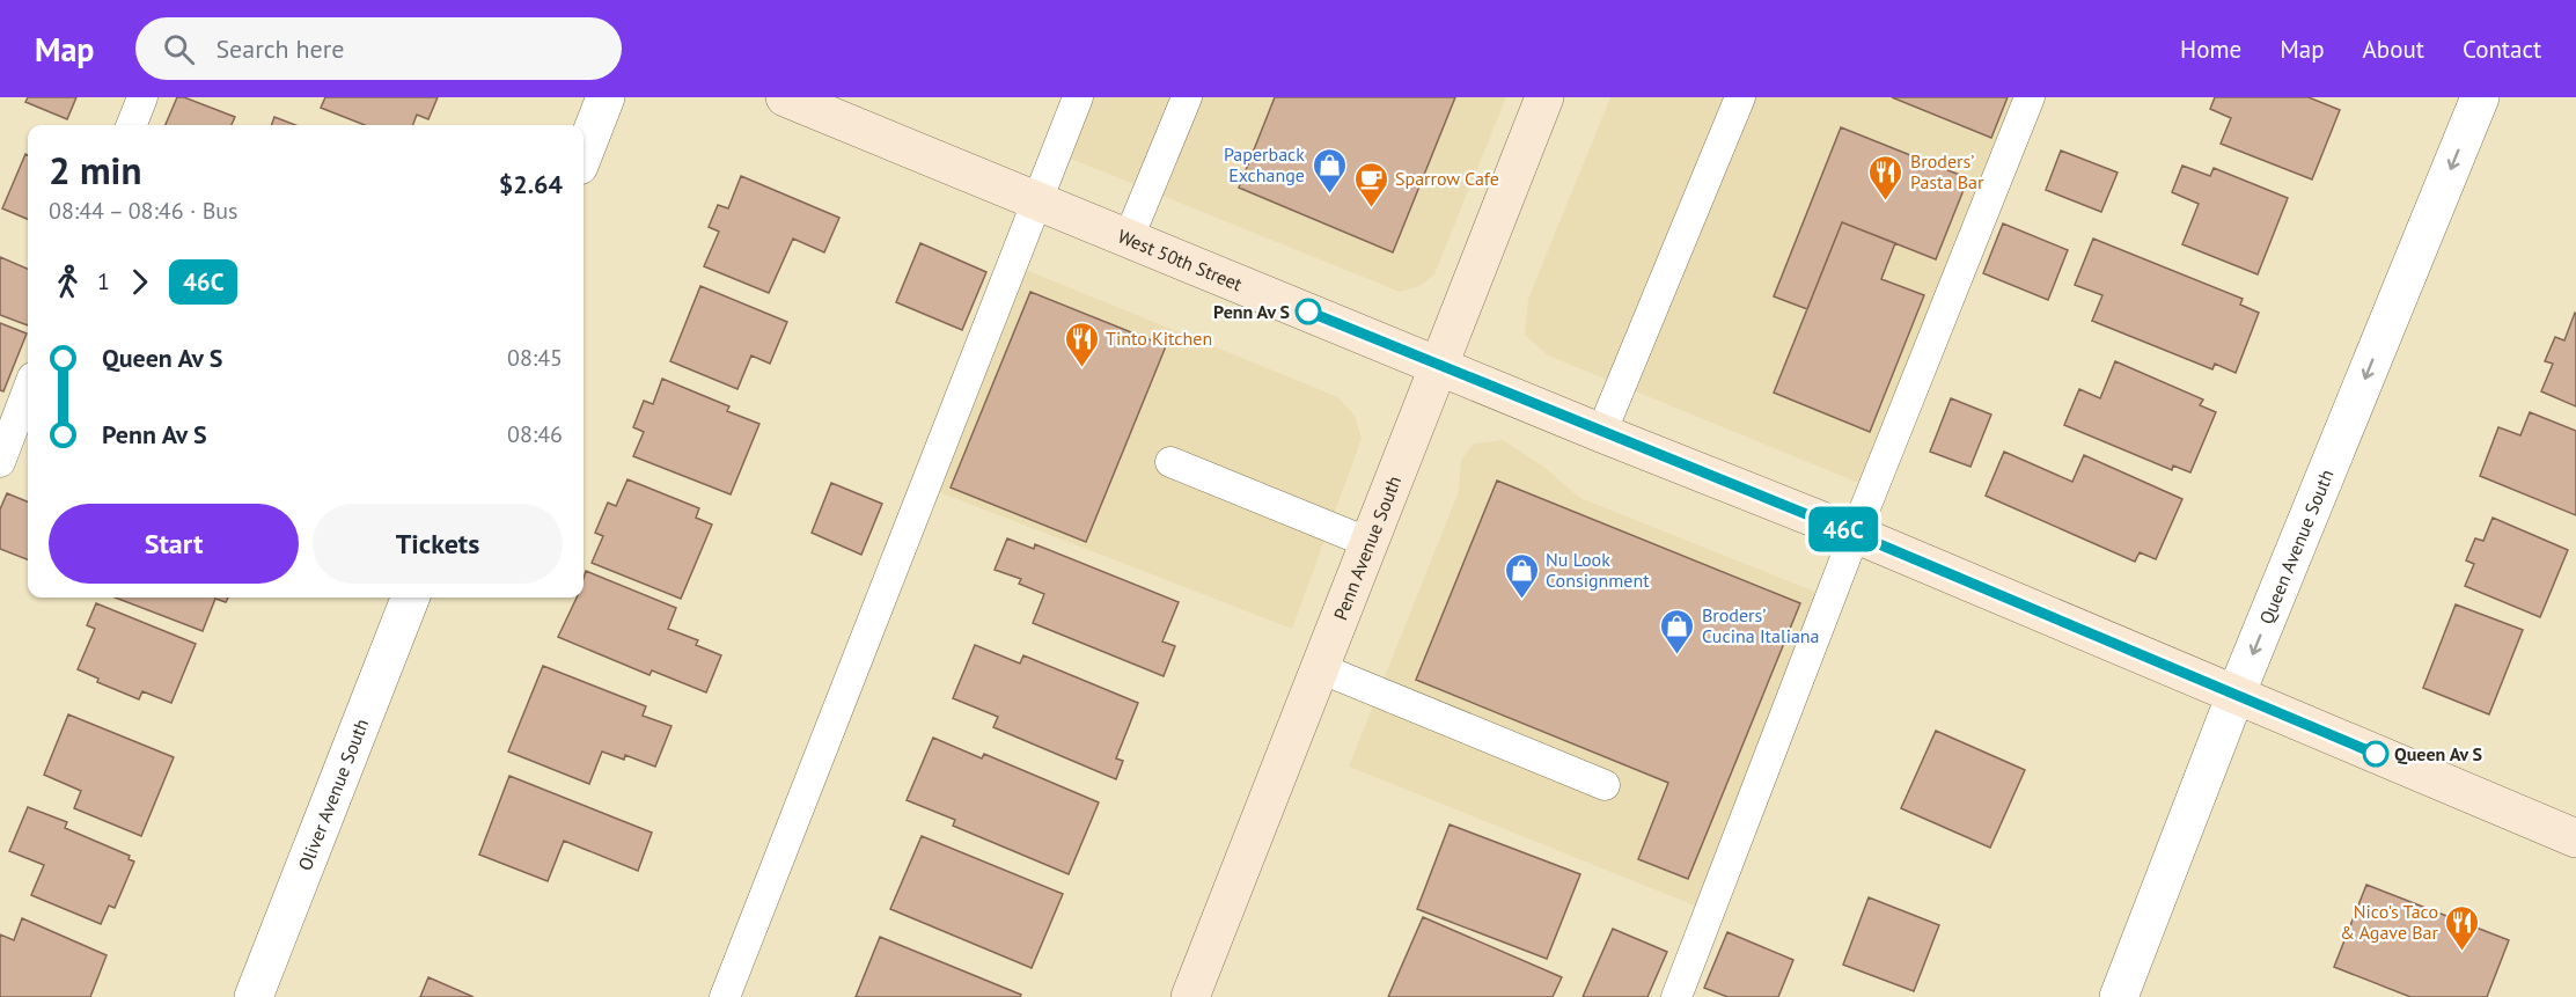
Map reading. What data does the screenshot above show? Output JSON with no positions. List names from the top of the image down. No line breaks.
{"streets":{"main road":["West 50th Street","Penn Avenue South"],"street":["Queen Avenue South","Oliver Avenue South"]},"crossings":[["West 50th Street","Penn Avenue South"],["West 50th Street","Queen Avenue South"]],"one_way":["Queen Avenue South"],"places":{"shop":["Paperback Exchange","Nu Look Consignment","Broders’ Cucina Italiana"],"restaurant":["Broders’ Pasta Bar","Tinto Kitchen","Nico's Taco & Agave Bar"],"cafe":["Sparrow Cafe"],"other":["Penn Av S","Queen Av S"]},"lines":["bus line 46C"],"page":{"header":"Map","search":"Search here","nav":["Home","Map","About","Contact"],"on_map":"46C","heading":["2 min","08:44 – 08:46 · Bus","$2.64"],"legs":["1","46C"],"list":[{"name":"Queen Av S","value":"08:45"},{"name":"Penn Av S","value":"08:46"}],"buttons":["Start","Tickets"]}}
